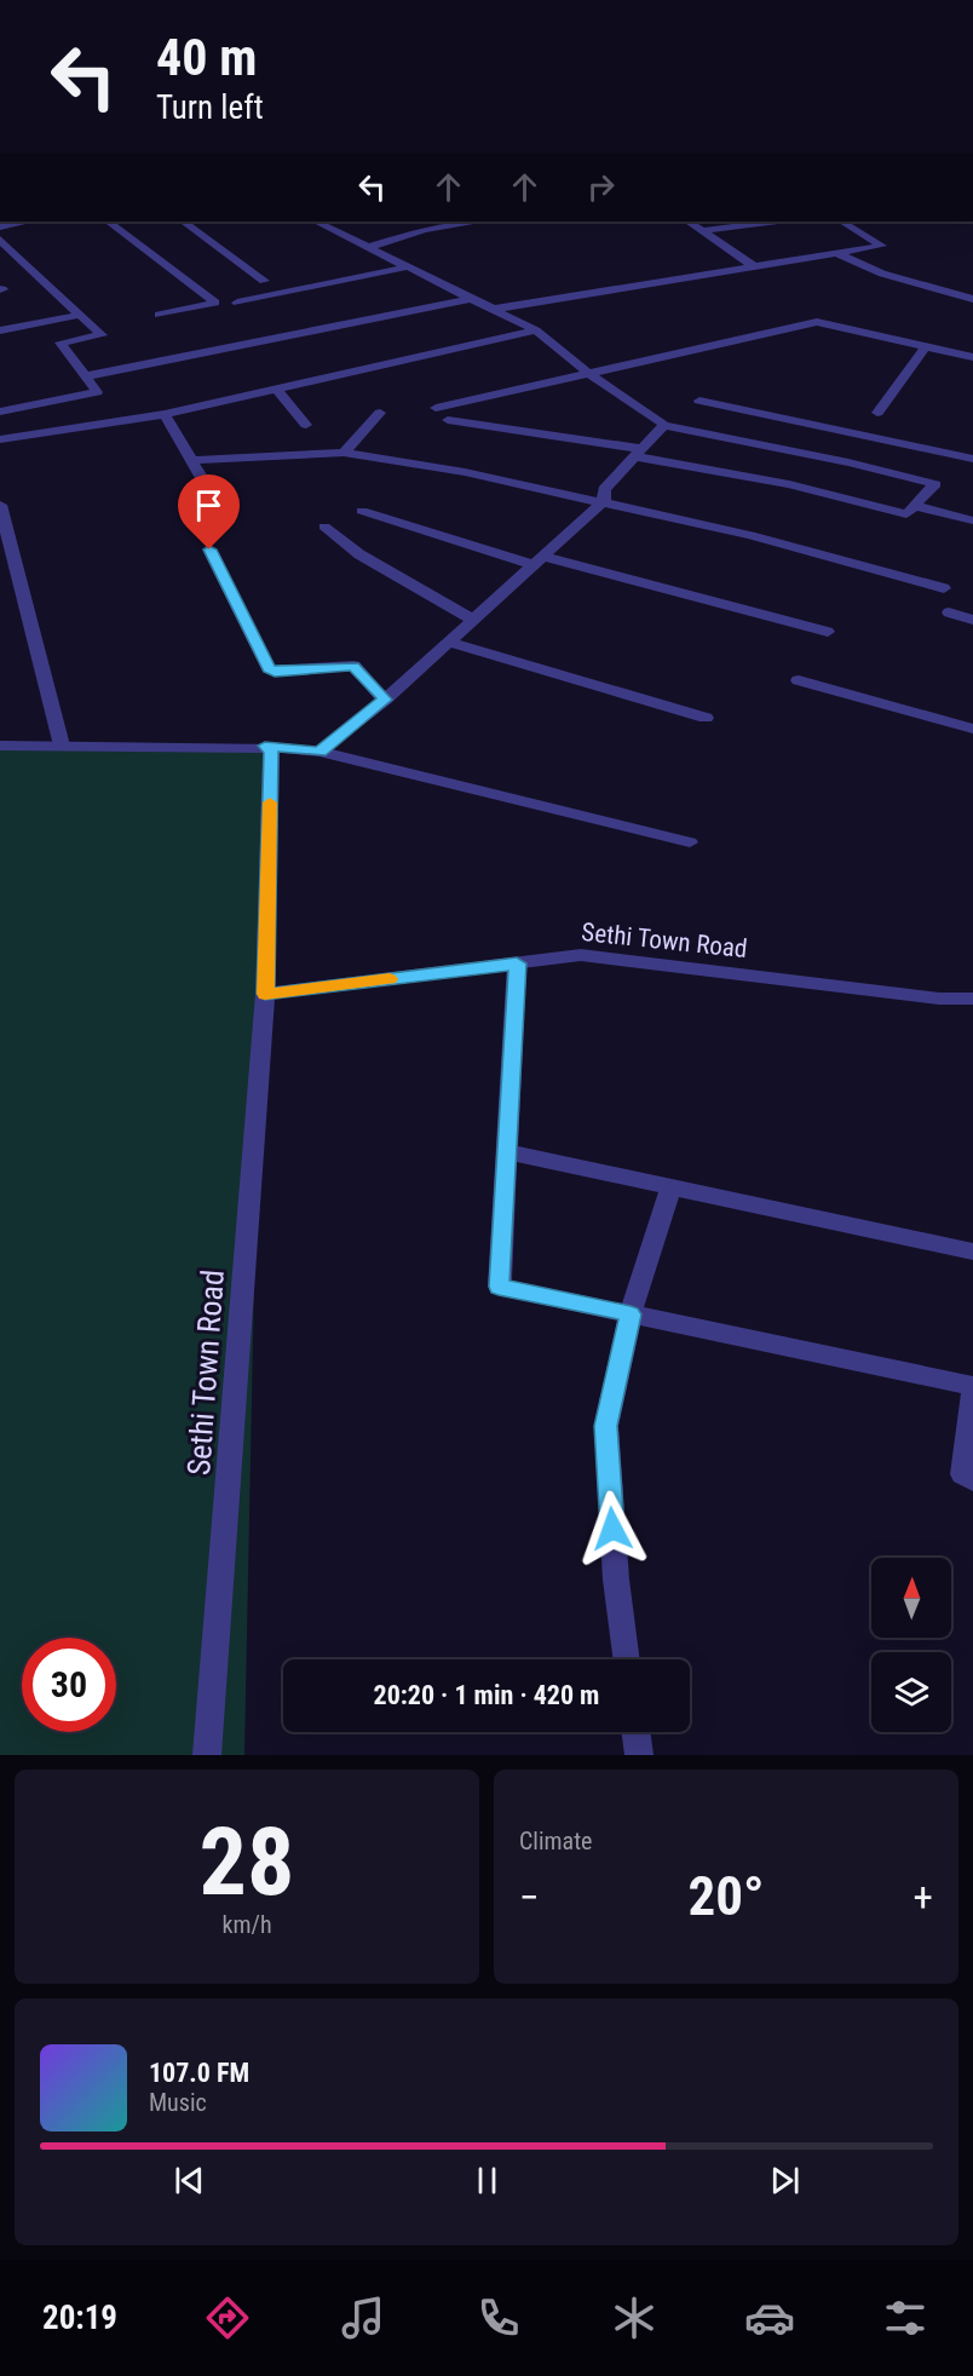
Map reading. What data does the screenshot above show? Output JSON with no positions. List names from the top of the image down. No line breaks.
{"streets":{"street":["Sethi Town Road"]},"north":"top","page":{"turn":["40 m","Turn left"],"limit":"30","trip":"20:20 · 1 min · 420 m","tile":[["28","km/h"],"Climate"],"heat":["−","20°","+"],"song":["107.0 FM","Music"],"tabs":"20:19"}}
